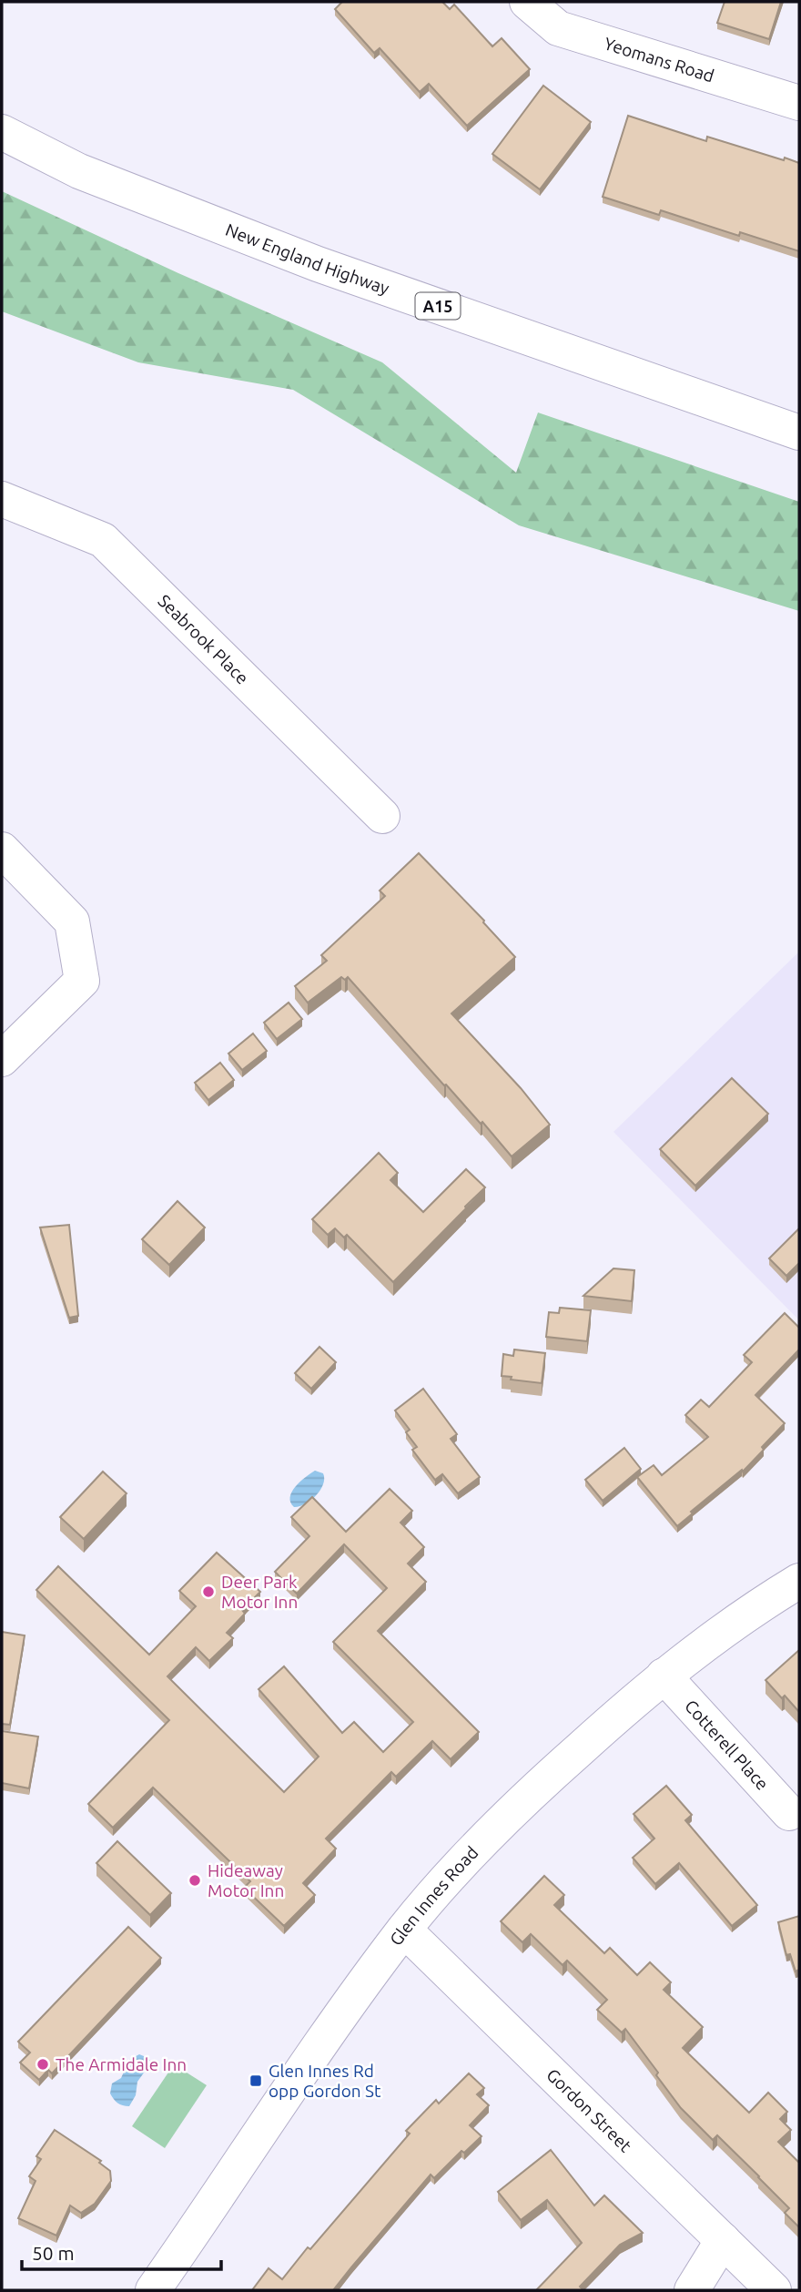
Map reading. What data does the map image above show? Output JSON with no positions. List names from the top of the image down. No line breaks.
{"streets":{"main road":["Yeomans Road","New England Highway","A15","Seabrook Place","Cotterell Place","Glen Innes Road","Gordon Street"]},"crossings":[["Cotterell Place","Glen Innes Road"],["Glen Innes Road","Gordon Street"]],"places":{"other":["Deer Park Motor Inn","Hideaway Motor Inn","The Armidale Inn"],"transit":["Glen Innes Rd opp Gordon St"]},"scale_bar":"50 m"}
